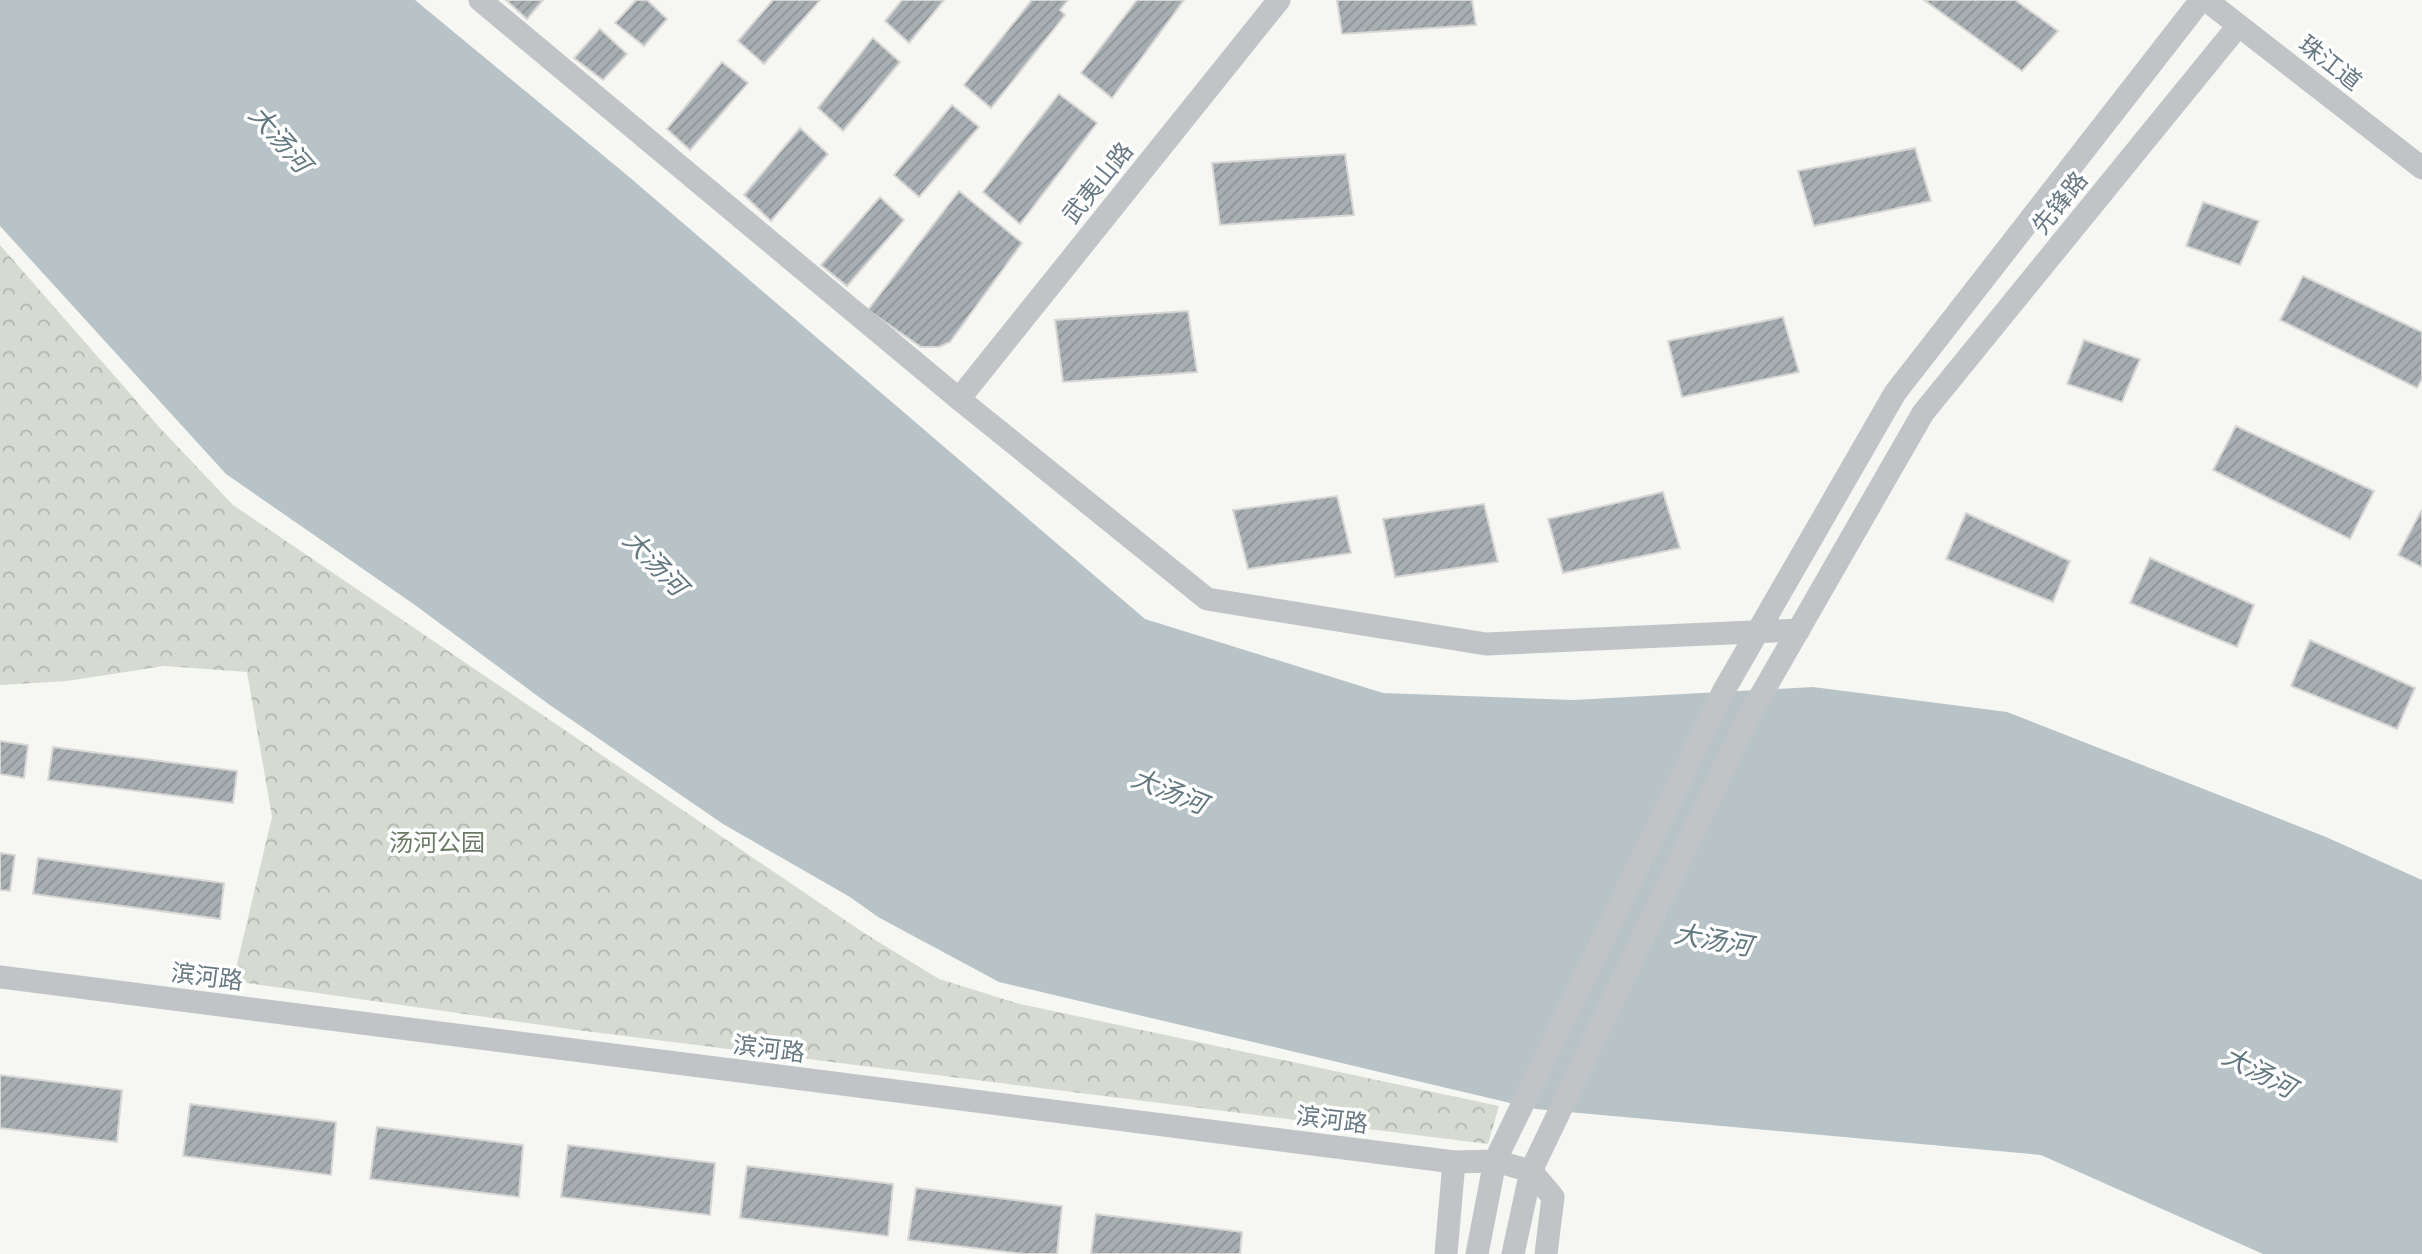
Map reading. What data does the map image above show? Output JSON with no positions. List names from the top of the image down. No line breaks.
{"streets":{"street":["珠江道","武夷山路","先锋路","滨河路"]},"crossings":[["珠江道","先锋路"],["先锋路","滨河路"]],"water":["大汤河"],"parks":["汤河公园"]}
